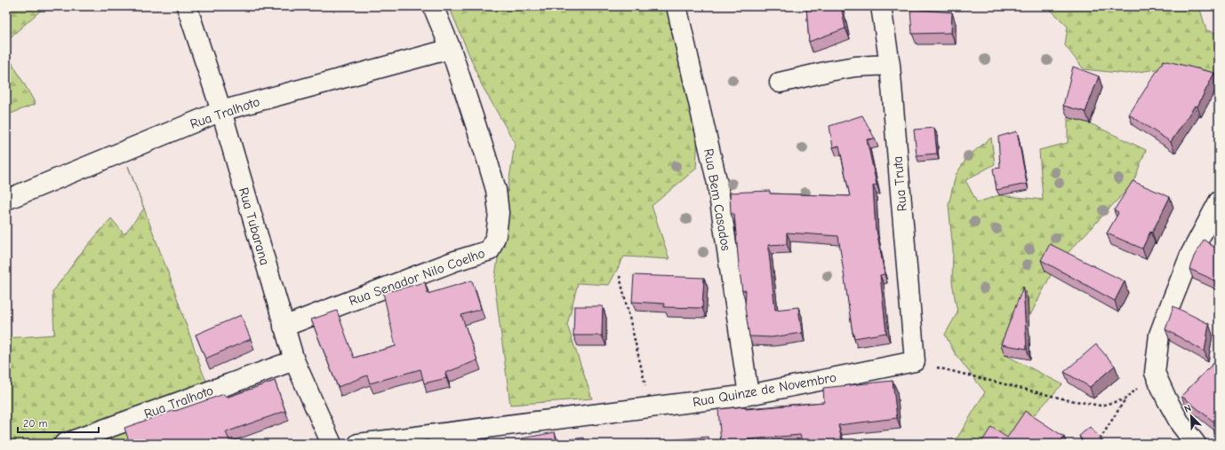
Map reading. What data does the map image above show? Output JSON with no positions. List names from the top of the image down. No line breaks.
{"streets":{"street":["Rua Tralhoto","Rua Truta","Rua Bem Casados","Rua Tubarana","Rua Senador Nilo Coelho","Rua Quinze de Novembro"]},"crossings":[["Rua Tralhoto","Rua Tubarana"],["Rua Tralhoto","Rua Senador Nilo Coelho"],["Rua Truta","Rua Quinze de Novembro"],["Rua Bem Casados","Rua Quinze de Novembro"],["Rua Tubarana","Rua Senador Nilo Coelho"]],"scale_bar":"20 m","north":"top left"}
